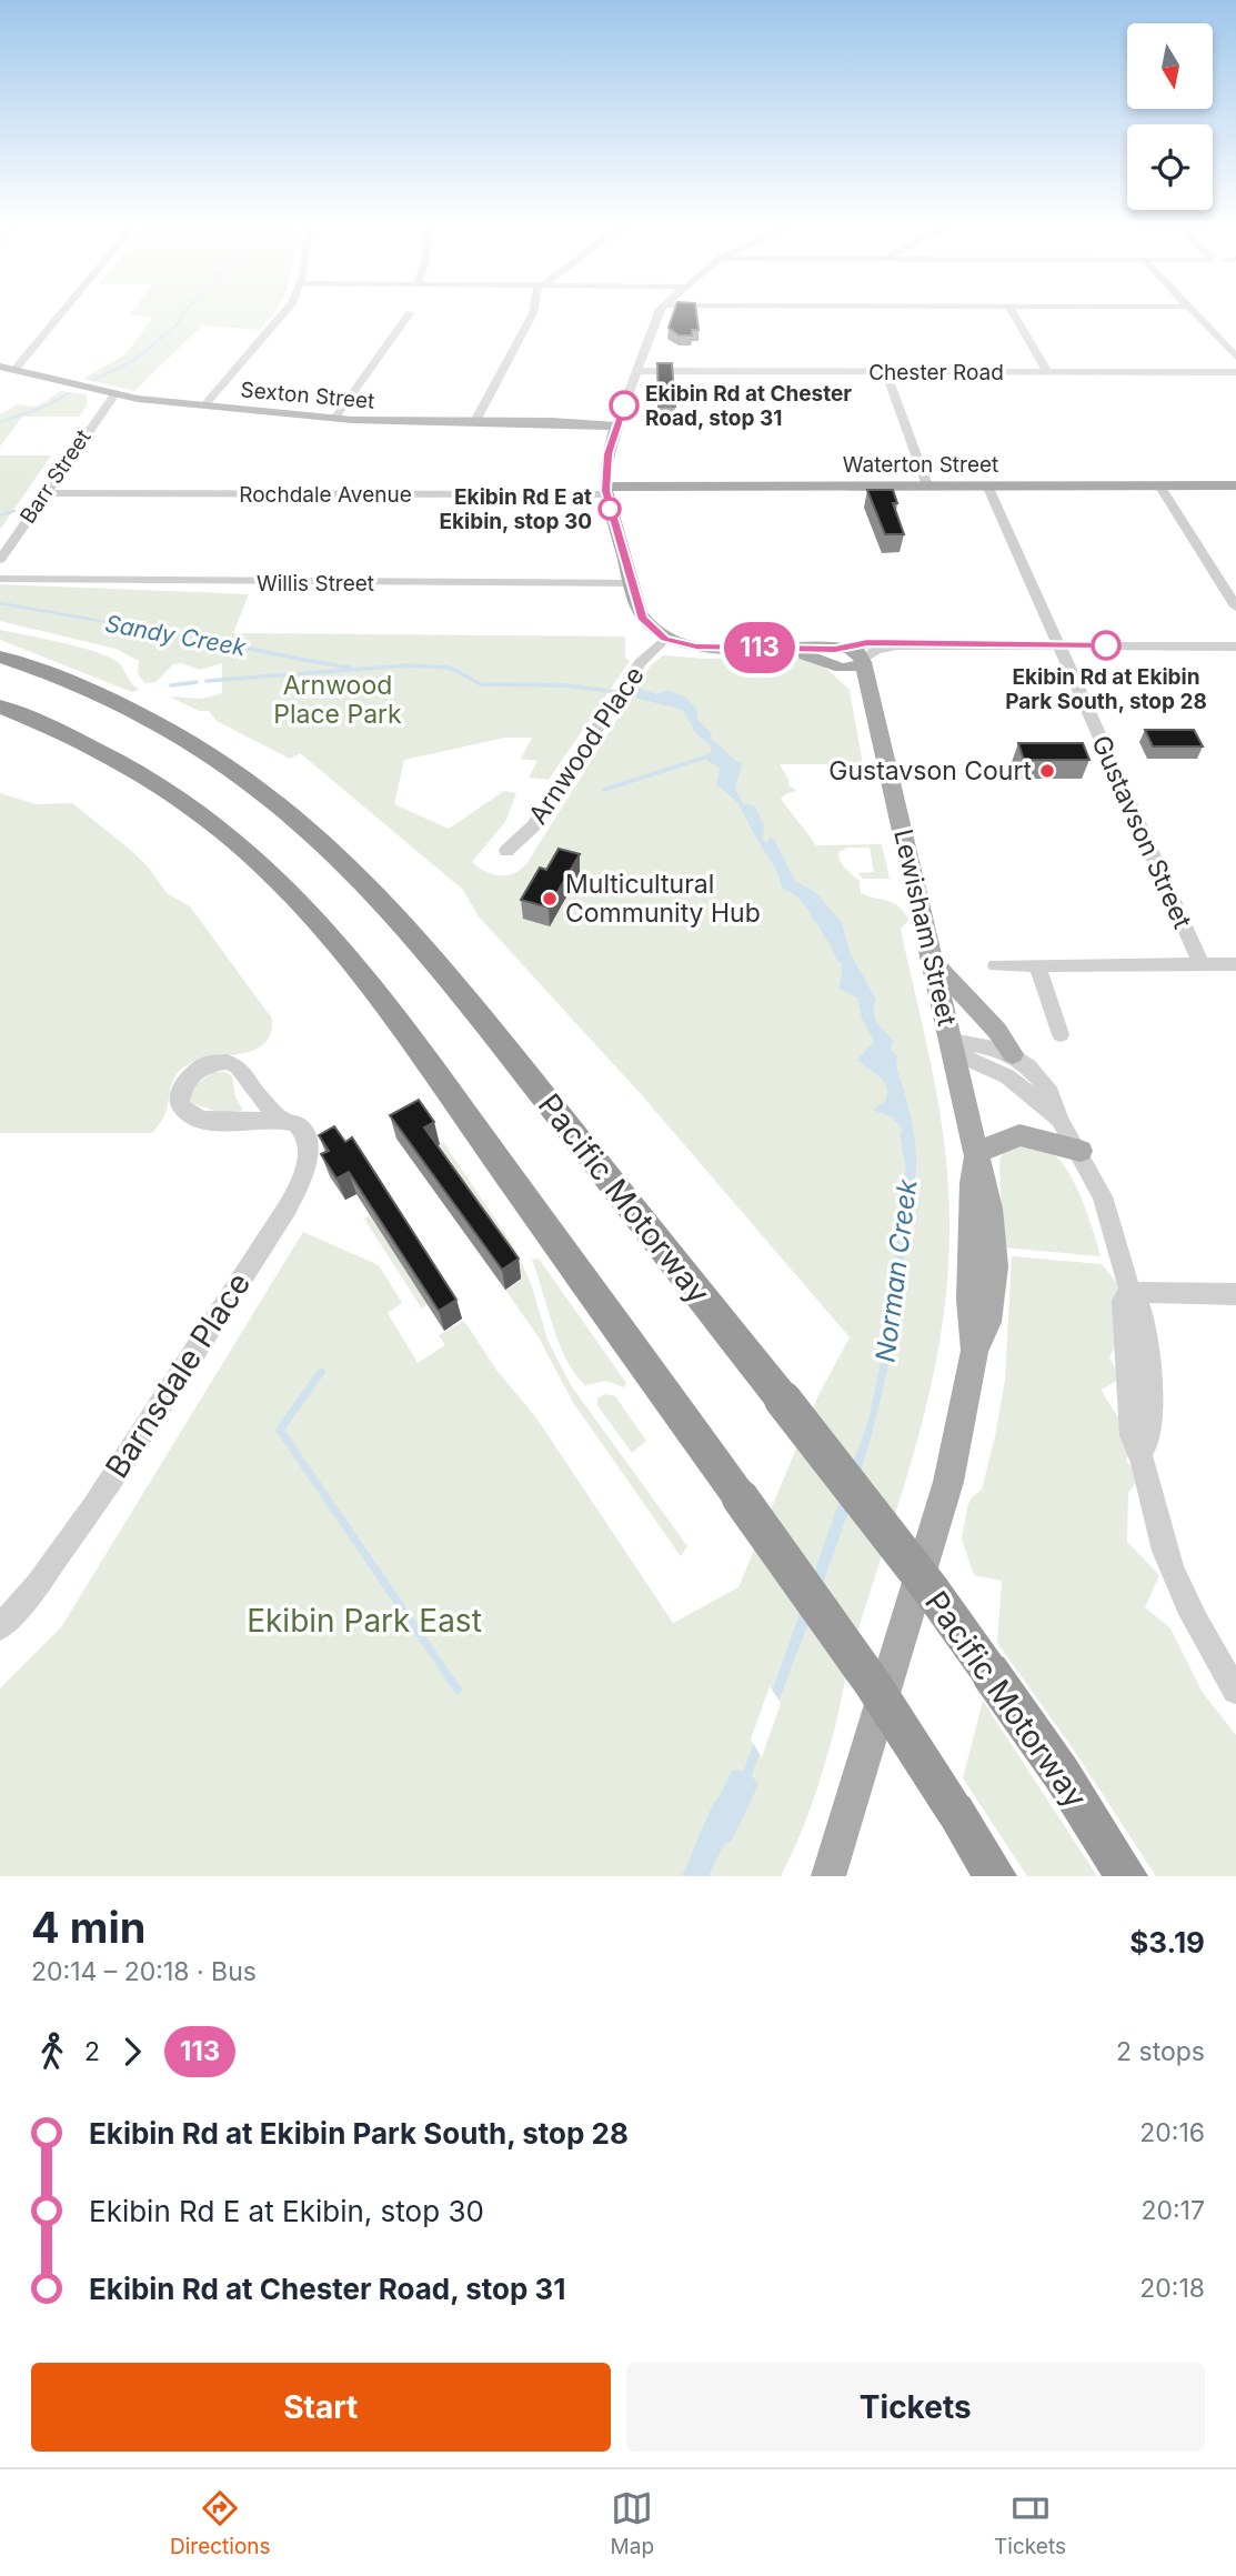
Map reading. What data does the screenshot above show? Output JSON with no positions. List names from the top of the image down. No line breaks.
{"streets":{"highway":["Pacific Motorway"],"main road":["Sexton Street","Waterton Street","Lewisham Street"],"street":["Chester Road","Barr Street","Rochdale Avenue","Willis Street","Arnwood Place","Gustavson Street","Barnsdale Place"]},"crossings":[["Sexton Street","Barr Street"],["Waterton Street","Rochdale Avenue"],["Waterton Street","Gustavson Street"],["Barr Street","Rochdale Avenue"]],"water":["Sandy Creek","Norman Creek"],"parks":["Arnwood Place Park","Ekibin Park East"],"places":["Ekibin Rd at Chester Road, stop 31","Ekibin Rd E at Ekibin, stop 30","Ekibin Rd at Ekibin Park South, stop 28","Gustavson Court","Multicultural Community Hub"],"lines":["bus line 113"],"north":"bottom","page":{"on_map":"113","heading":["4 min","20:14 – 20:18 · Bus","$3.19"],"legs":["2","113","2 stops"],"list":[{"name":"Ekibin Rd at Ekibin Park South, stop 28","value":"20:16"},{"name":"Ekibin Rd E at Ekibin, stop 30","value":"20:17"},{"name":"Ekibin Rd at Chester Road, stop 31","value":"20:18"}],"buttons":["Start","Tickets"],"tabs":["Directions","Map","Tickets"]}}
